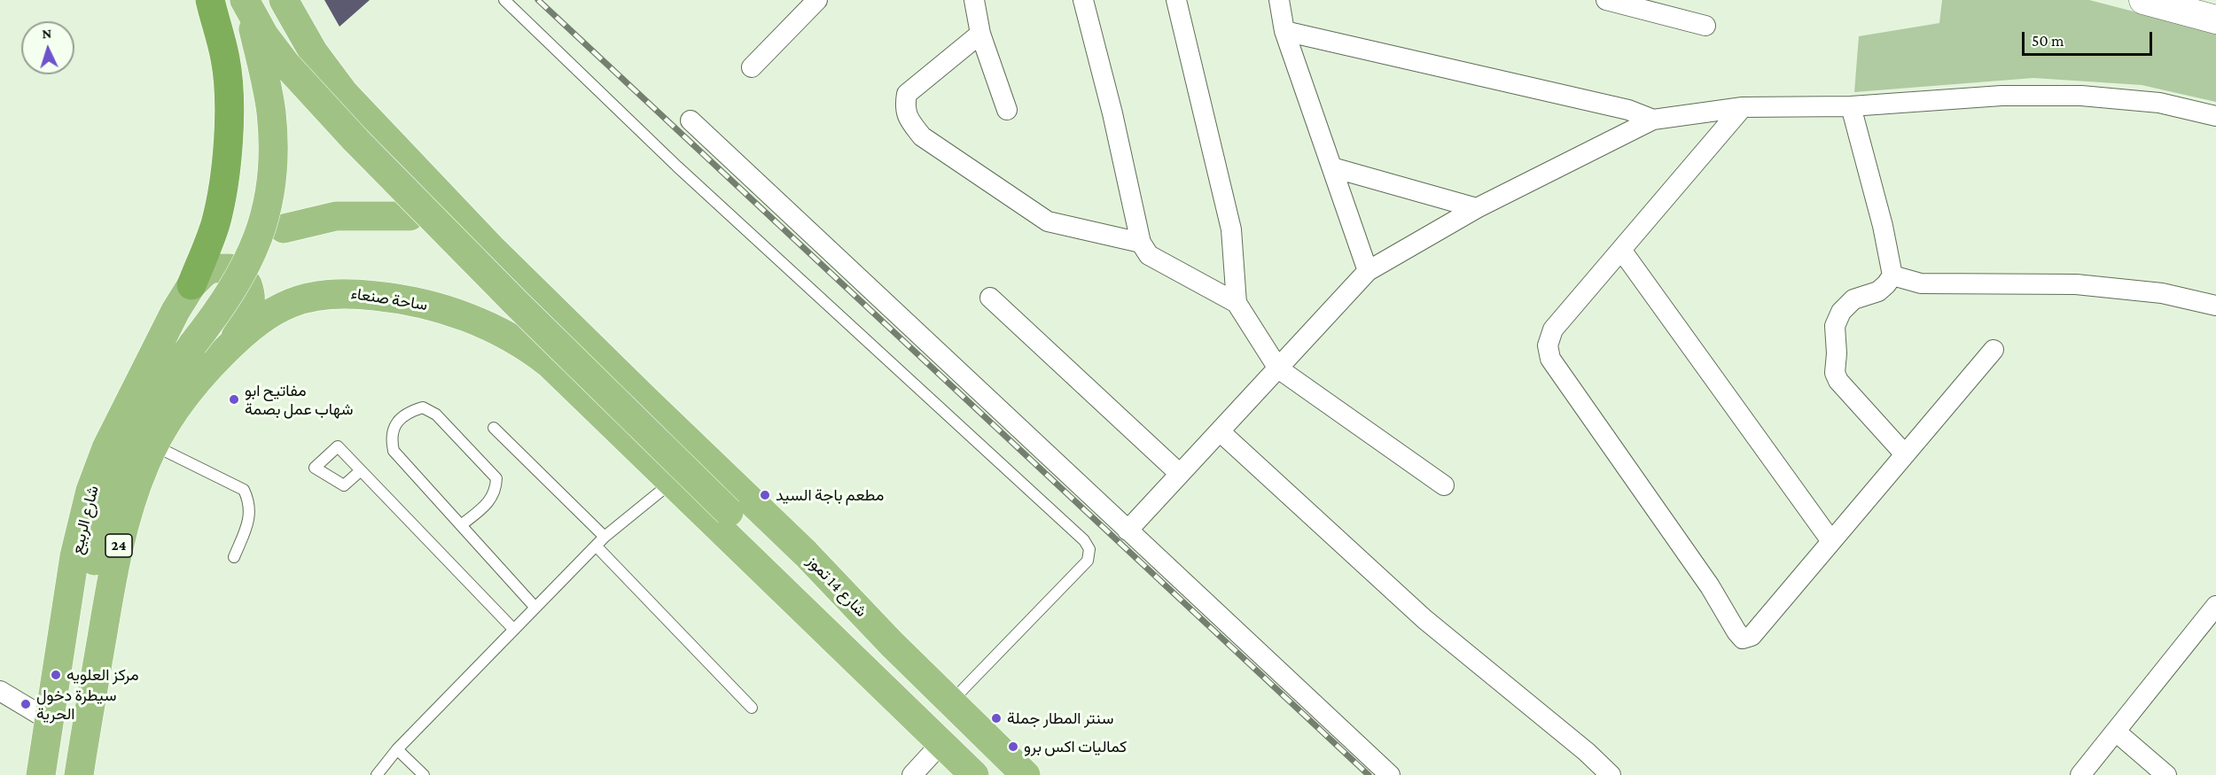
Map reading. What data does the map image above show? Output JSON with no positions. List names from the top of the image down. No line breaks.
{"streets":{"main road":["ساحة صنعاء","شارع الربيع","24","شارع 14 تموز"]},"crossings":[["ساحة صنعاء","24"]],"places":["مفاتيح ابو شهاب عمل بصمة","مطعم باجة السيد","مركز العلويه","سيطرة دخول الحرية","سنتر المطار جملة","كماليات اكس برو"],"scale_bar":"50 m","north":"top"}
